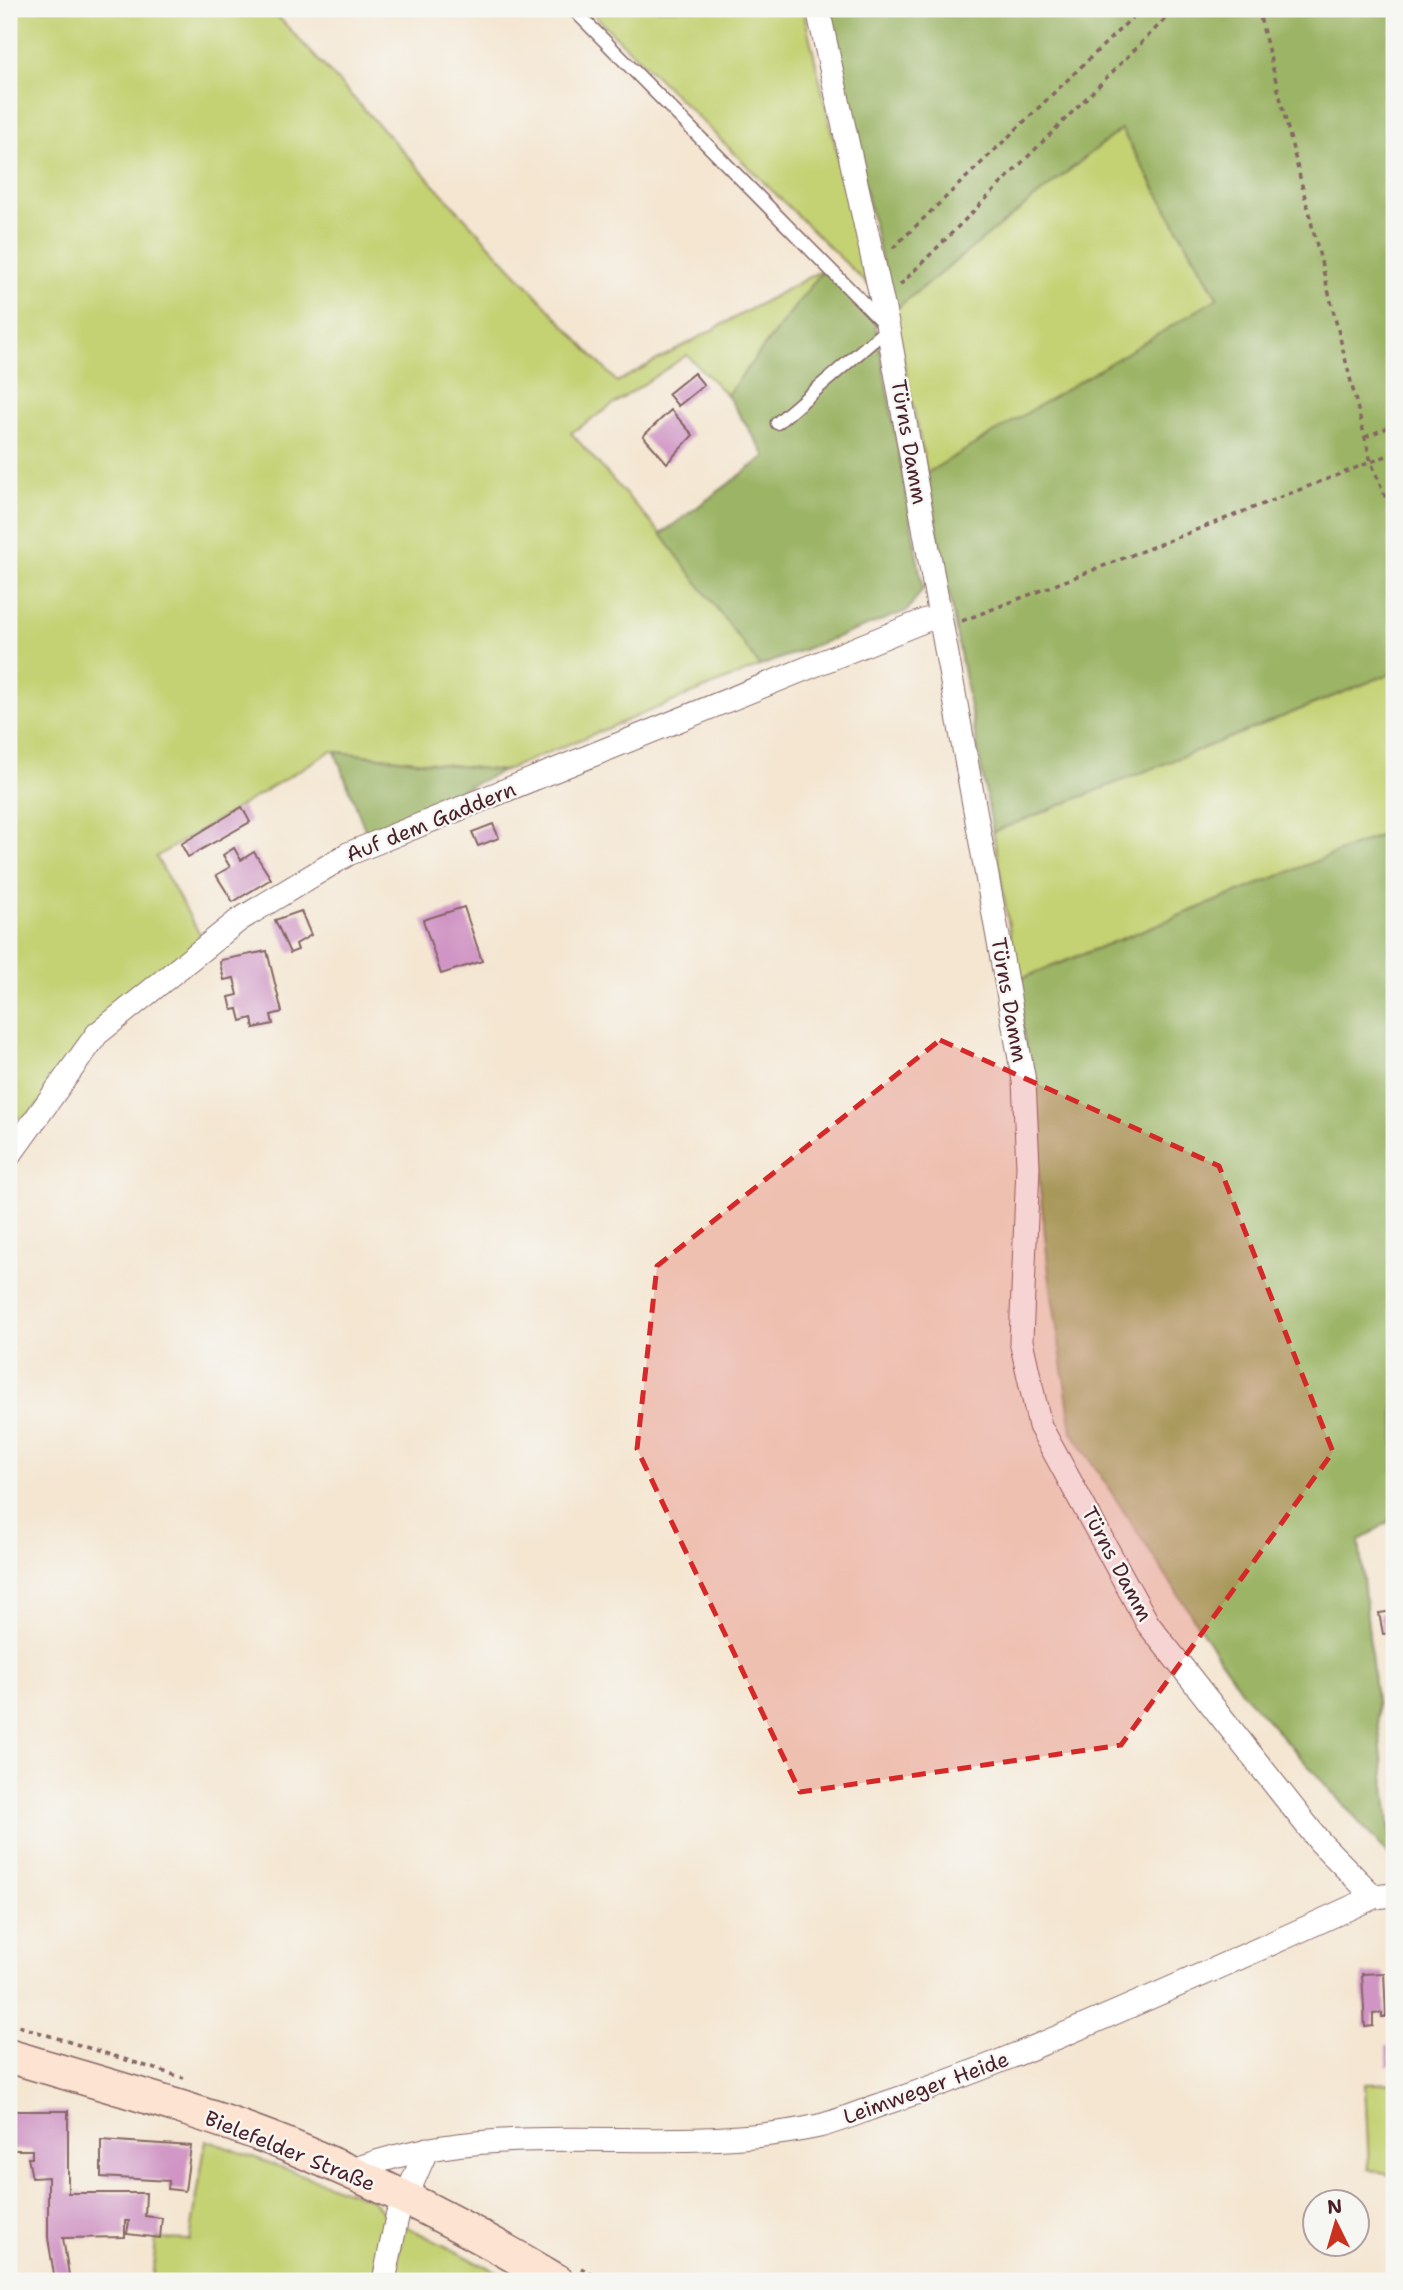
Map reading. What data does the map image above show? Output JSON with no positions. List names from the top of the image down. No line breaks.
{"streets":{"main road":["Bielefelder Straße"],"street":["Türns Damm","Auf dem Gaddern","Leimweger Heide"]},"crossings":[["Türns Damm","Auf dem Gaddern"],["Türns Damm","Leimweger Heide"],["Leimweger Heide","Bielefelder Straße"]],"north":"top"}
